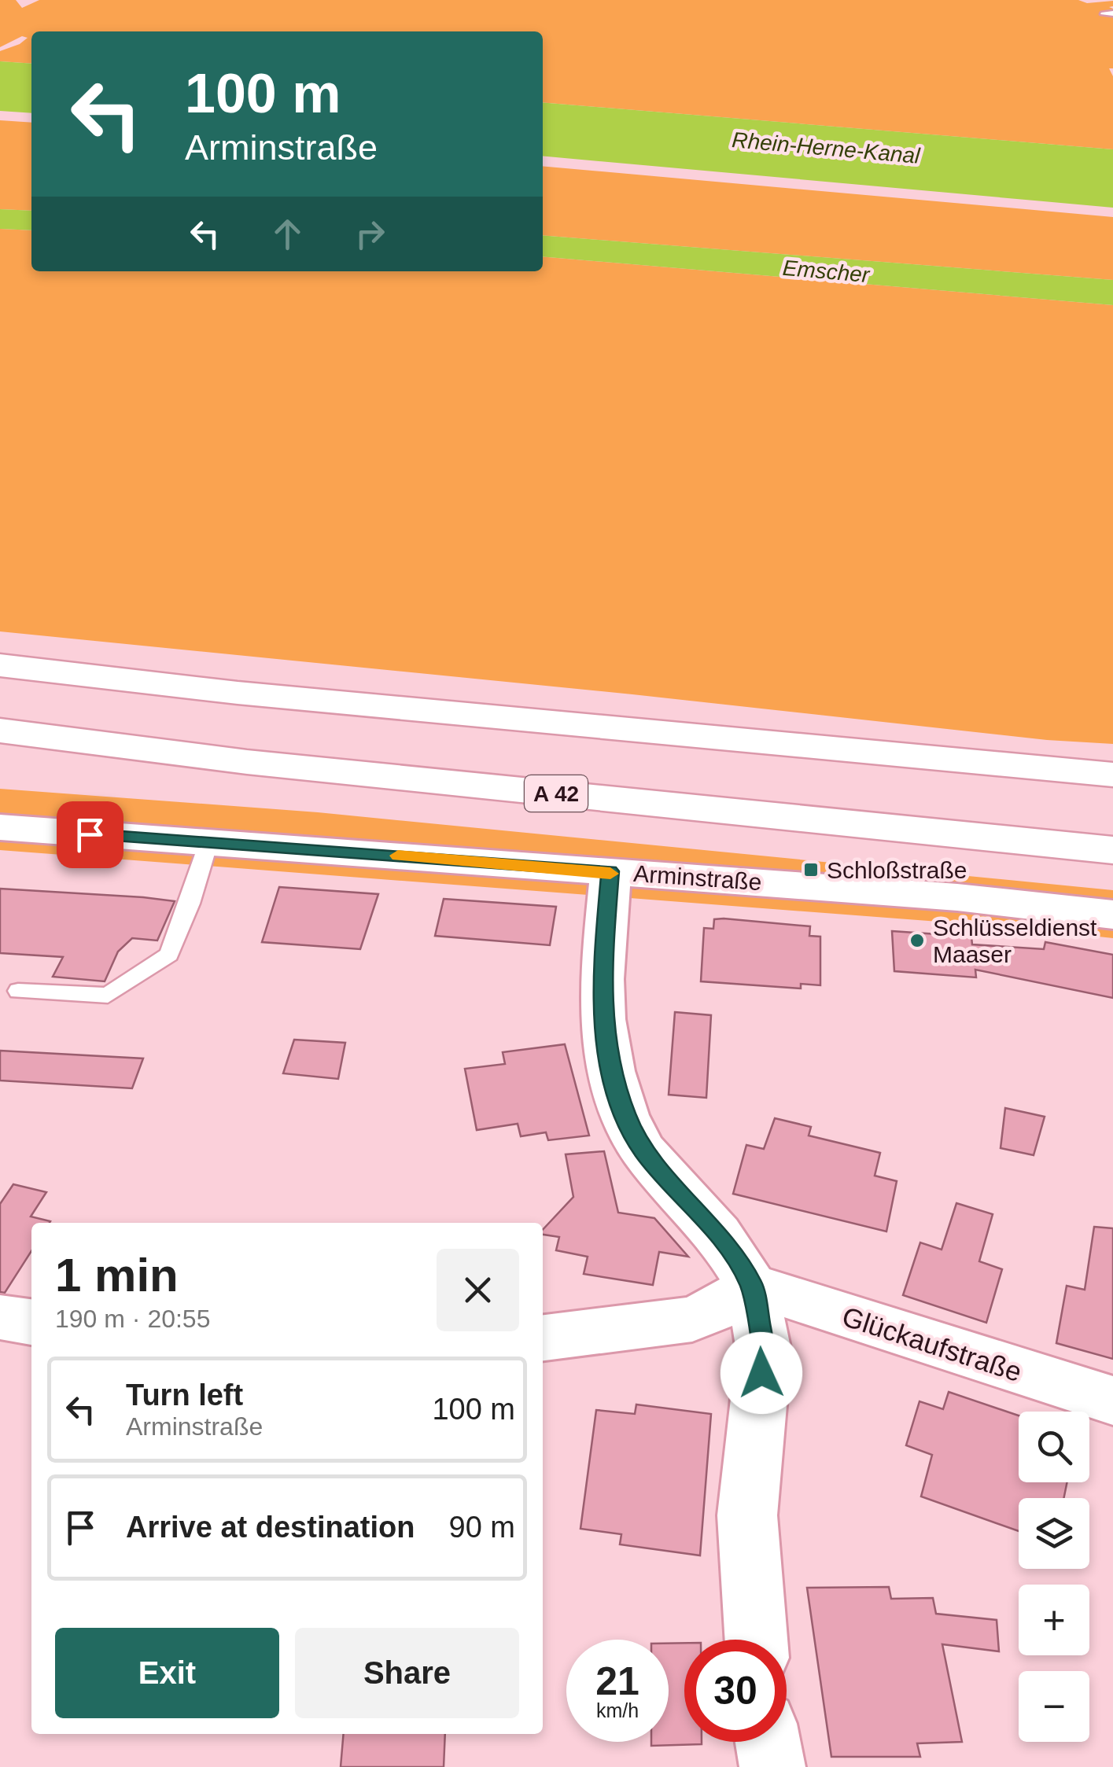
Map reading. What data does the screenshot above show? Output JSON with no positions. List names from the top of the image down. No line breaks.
{"streets":{"highway":["A 42"],"street":["Arminstraße","Glückaufstraße"]},"water":["Rhein-Herne-Kanal","Emscher"],"places":{"transit":["Schloßstraße"],"other":["Schlüsseldienst Maaser"]},"page":{"turn":["100 m","Arminstraße"],"heading":["1 min","190 m · 20:55"],"list":[{"name":"Turn left","note":"Arminstraße","value":"100 m"},{"name":"Arrive at destination","value":"90 m"}],"map_buttons":["+","−"],"buttons":["Exit","Share"],"speed":"21 km/h","limit":"30"}}
